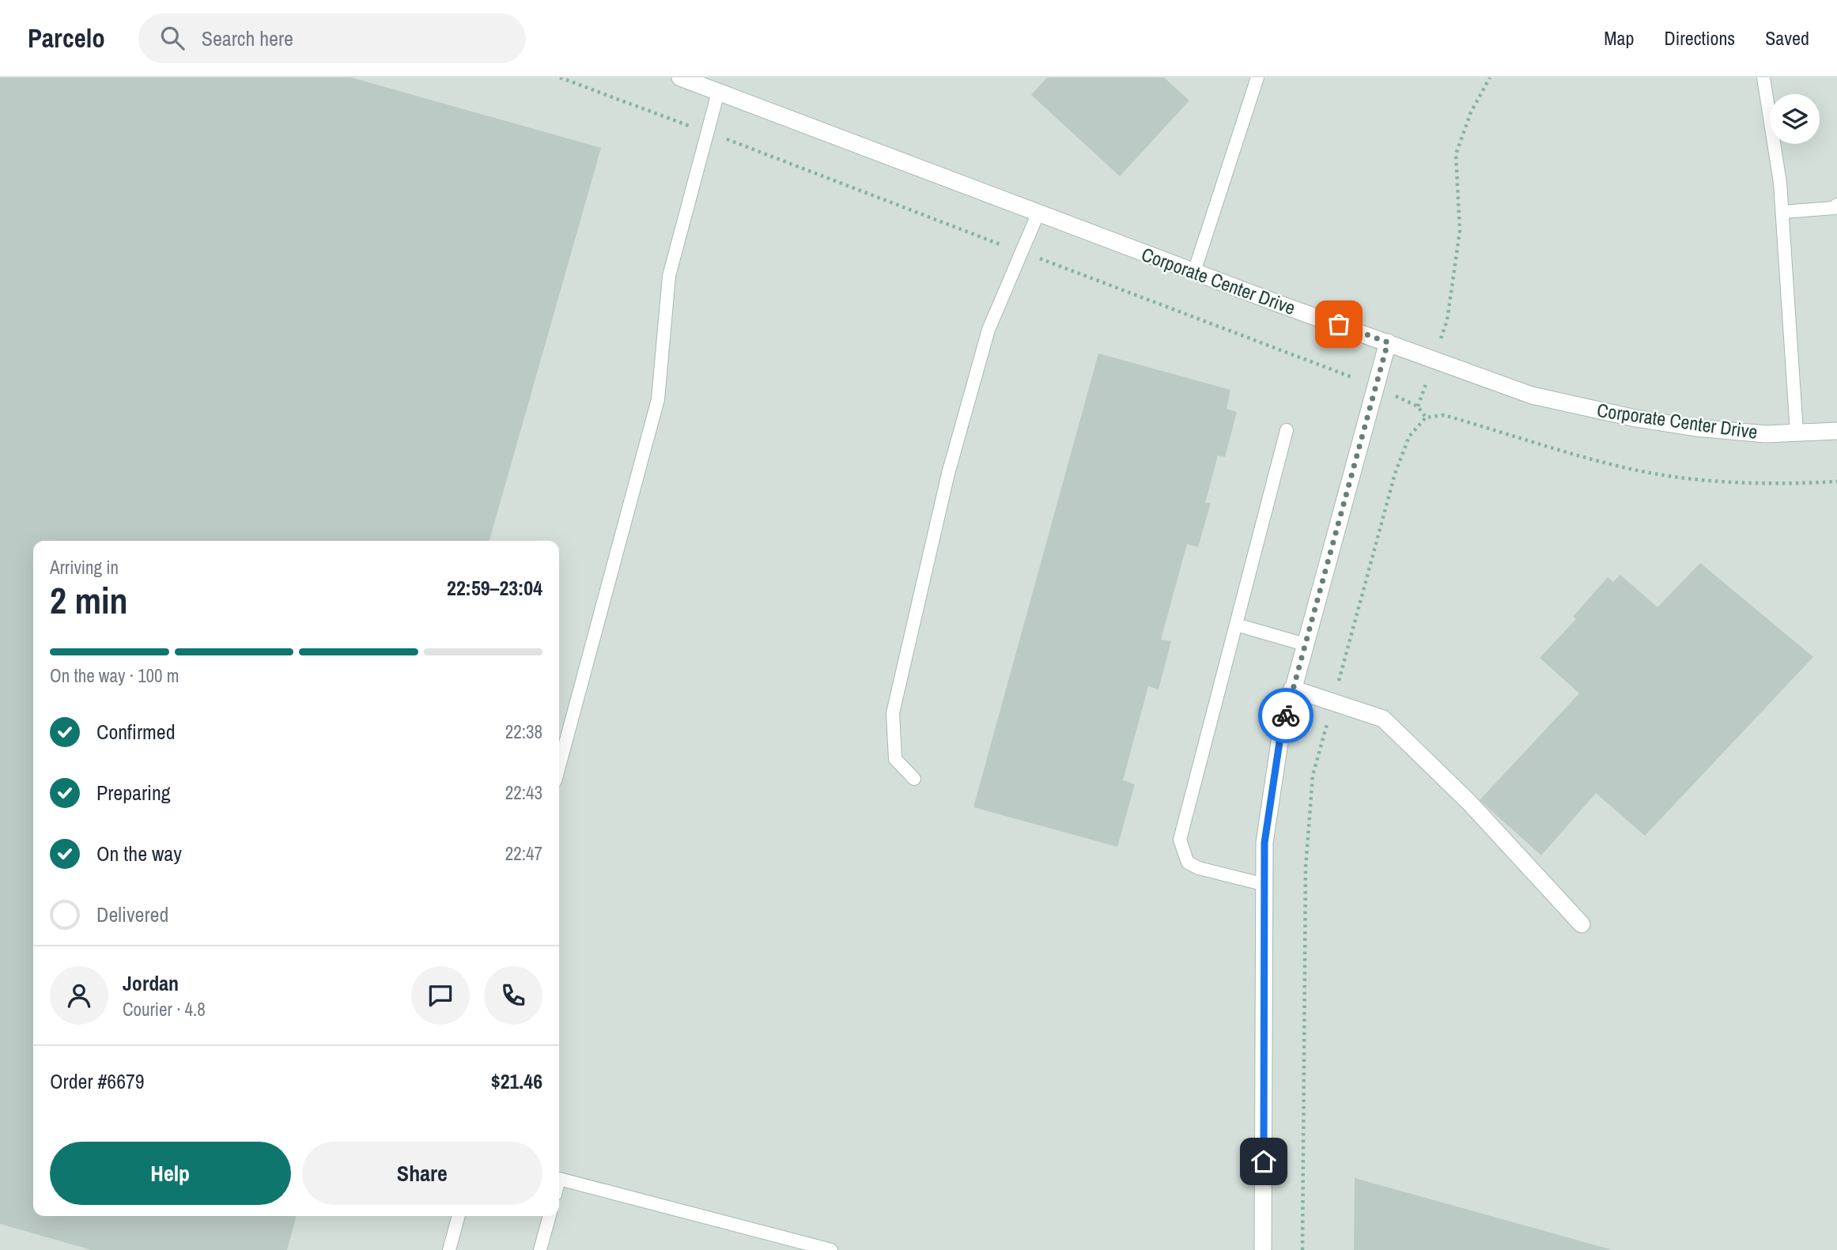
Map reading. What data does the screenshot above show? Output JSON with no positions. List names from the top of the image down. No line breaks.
{"streets":{"street":["Corporate Center Drive"]},"page":{"header":"Parcelo","search":"Search here","nav":["Map","Directions","Saved"],"heading":["2 min","Arriving in","22:59–23:04"],"panel":["Jordan","Courier · 4.8","Order #6679","$21.46"],"bar":"On the way · 100 m","list":[["Confirmed","22:38"],["Preparing","22:43"],["On the way","22:47"],"Delivered"],"buttons":["Help","Share"]}}
